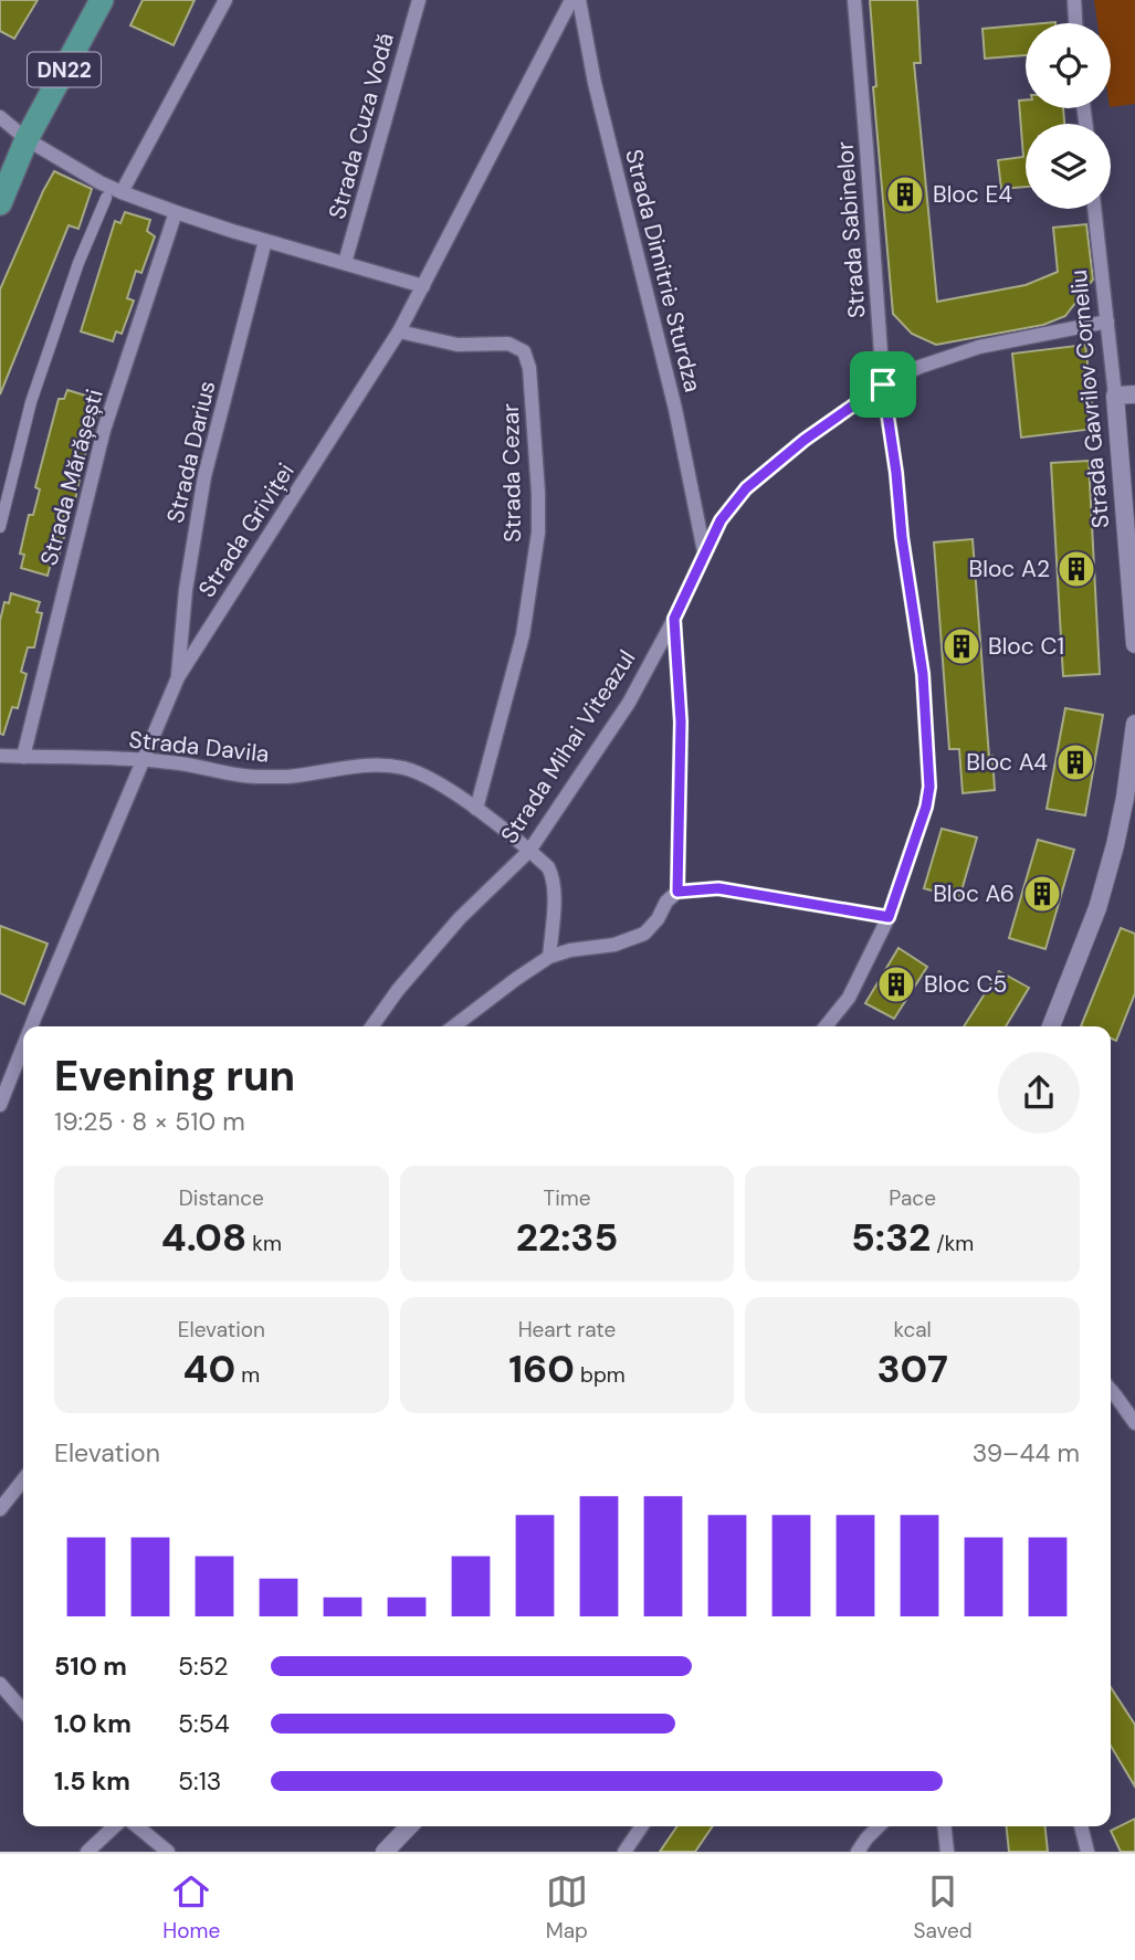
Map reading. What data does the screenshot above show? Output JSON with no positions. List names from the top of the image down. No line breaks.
{"streets":{"main road":["DN22"],"street":["Strada Cuza Vodă","Strada Sabinelor","Strada Dimitrie Sturdza","Strada Gavrilov Corneliu","Strada Darius","Strada Cezar","Strada Mărășești","Strada Griviței","Strada Davila","Strada Mihai Viteazul"]},"crossings":[["Strada Sabinelor","Strada Mihai Viteazul"],["Strada Dimitrie Sturdza","Strada Mihai Viteazul"],["Strada Gavrilov Corneliu","Strada Mihai Viteazul"],["Strada Darius","Strada Griviței"],["Strada Cezar","Strada Griviței"],["Strada Cezar","Strada Davila"],["Strada Mărășești","Strada Davila"],["Strada Griviței","Strada Davila"],["Strada Davila","Strada Mihai Viteazul"]],"places":{"building":["Bloc E4","Bloc A2","Bloc C1","Bloc A4","Bloc A6","Bloc C5"]},"page":{"heading":["Evening run","19:25 · 8 × 510 m"],"stats":[["Distance","4.08 km"],["Time","22:35"],["Pace","5:32 /km"],["Elevation","40 m"],["Heart rate","160 bpm"],["kcal","307"]],"chart":["Elevation","39–44 m"],"list":[{"name":"510 m","note":"5:52"},{"name":"1.0 km","note":"5:54"},{"name":"1.5 km","note":"5:13"}],"tabs":["Home","Map","Saved"]}}
